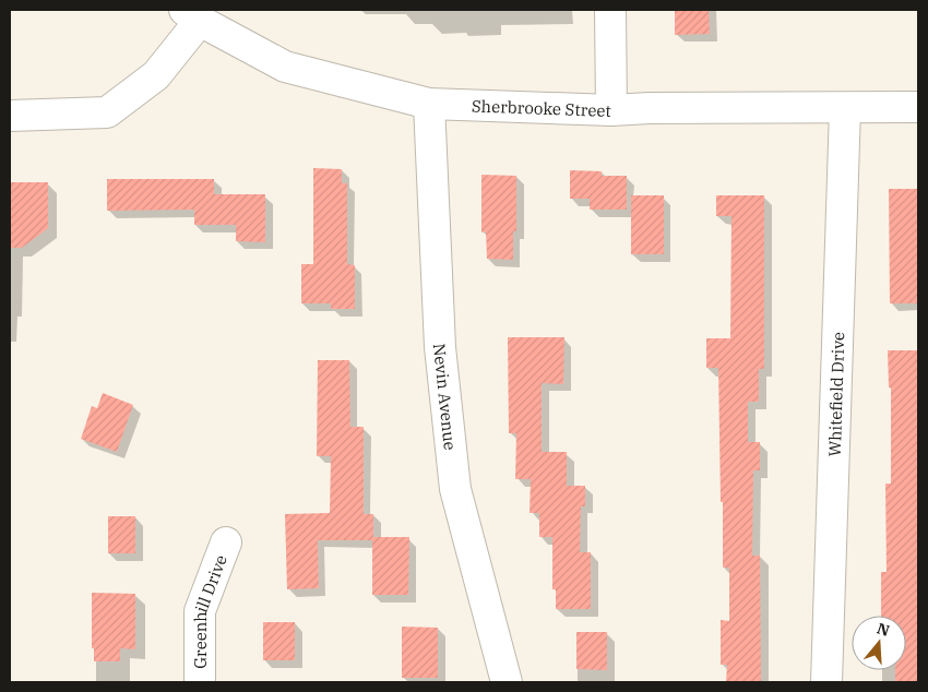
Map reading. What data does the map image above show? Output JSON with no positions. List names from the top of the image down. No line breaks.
{"streets":{"street":["Sherbrooke Street","Whitefield Drive","Nevin Avenue","Greenhill Drive"]},"crossings":[["Sherbrooke Street","Whitefield Drive"],["Sherbrooke Street","Nevin Avenue"]],"north":"top"}
